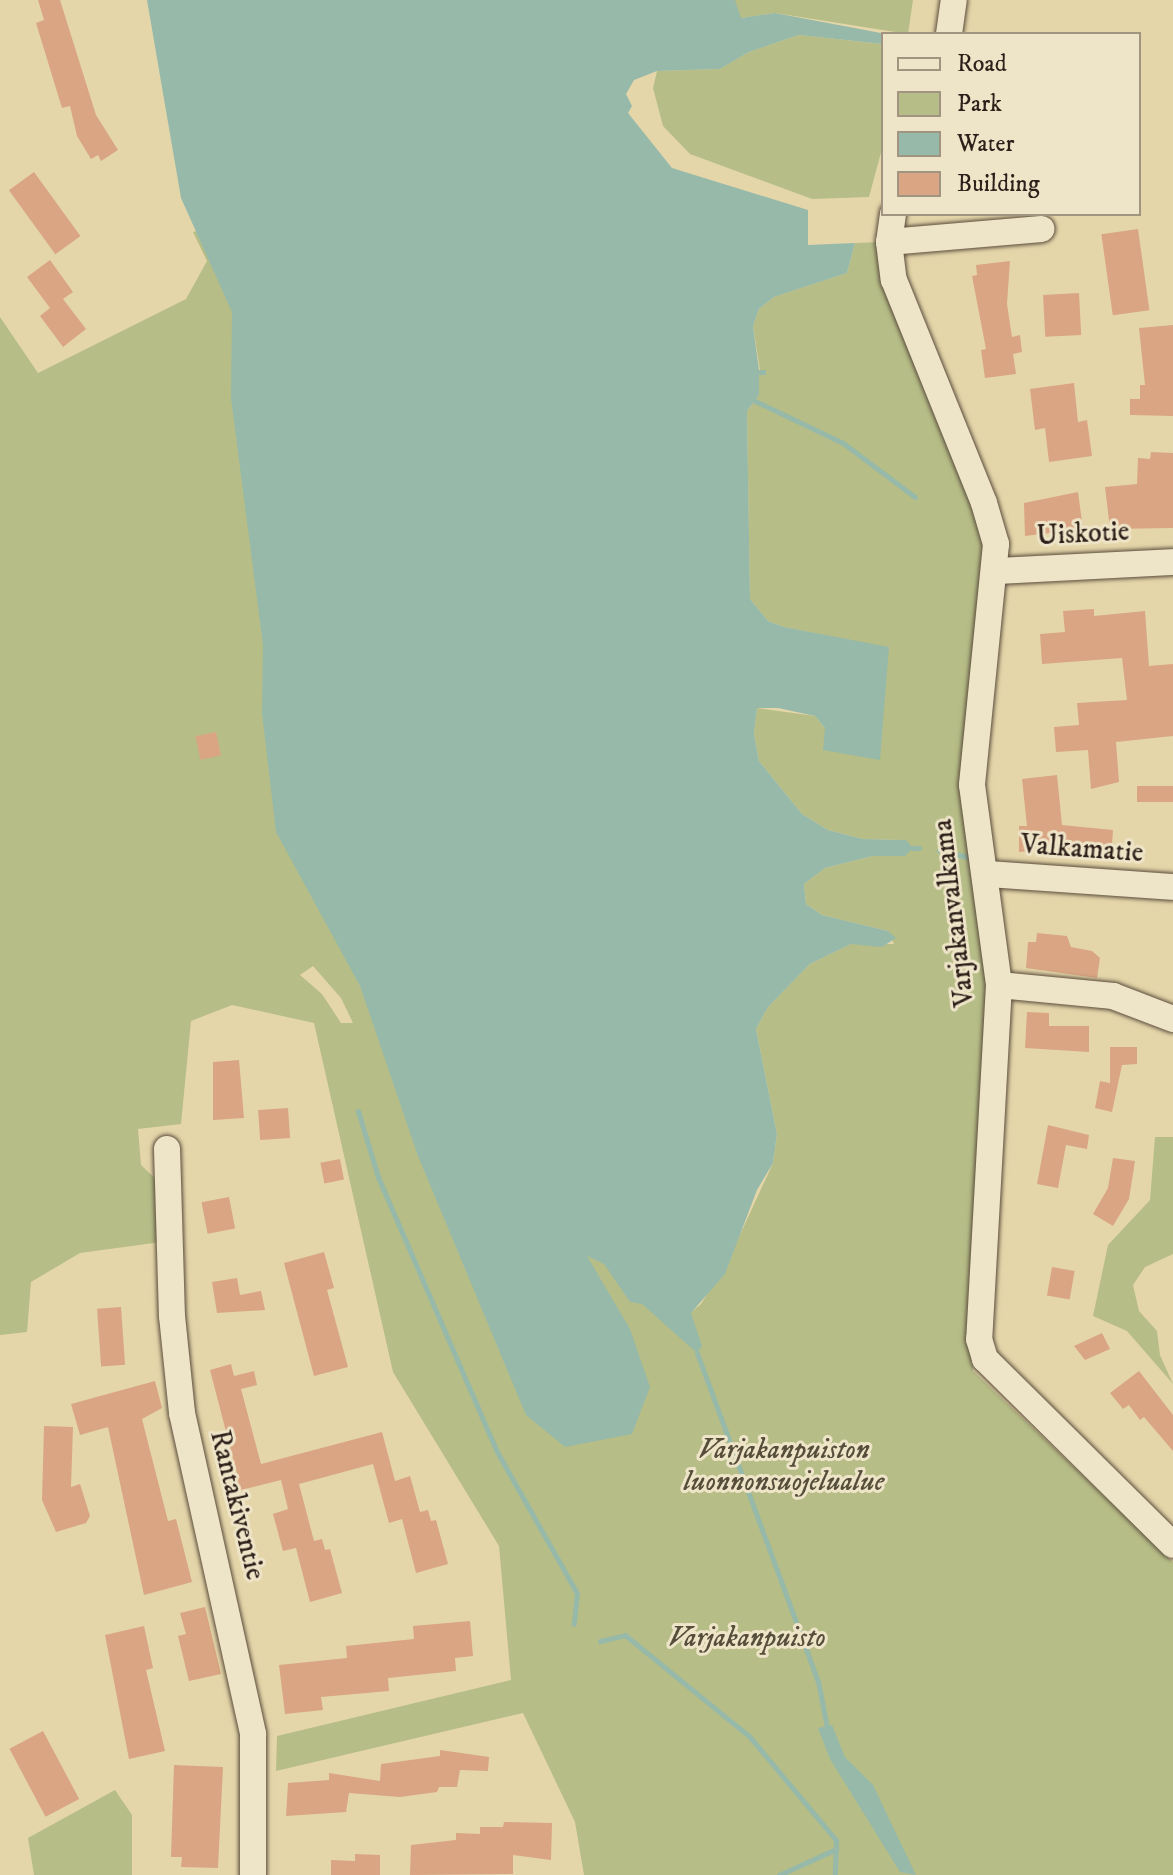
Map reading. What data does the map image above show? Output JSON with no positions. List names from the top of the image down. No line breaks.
{"streets":{"street":["Uiskotie","Valkamatie","Varjakanvalkama","Rantakiventie"]},"crossings":[["Uiskotie","Varjakanvalkama"],["Valkamatie","Varjakanvalkama"]],"parks":["Varjakanpuiston luonnonsuojelualue","Varjakanpuisto"],"legend":["Road","Park","Water","Building"]}
